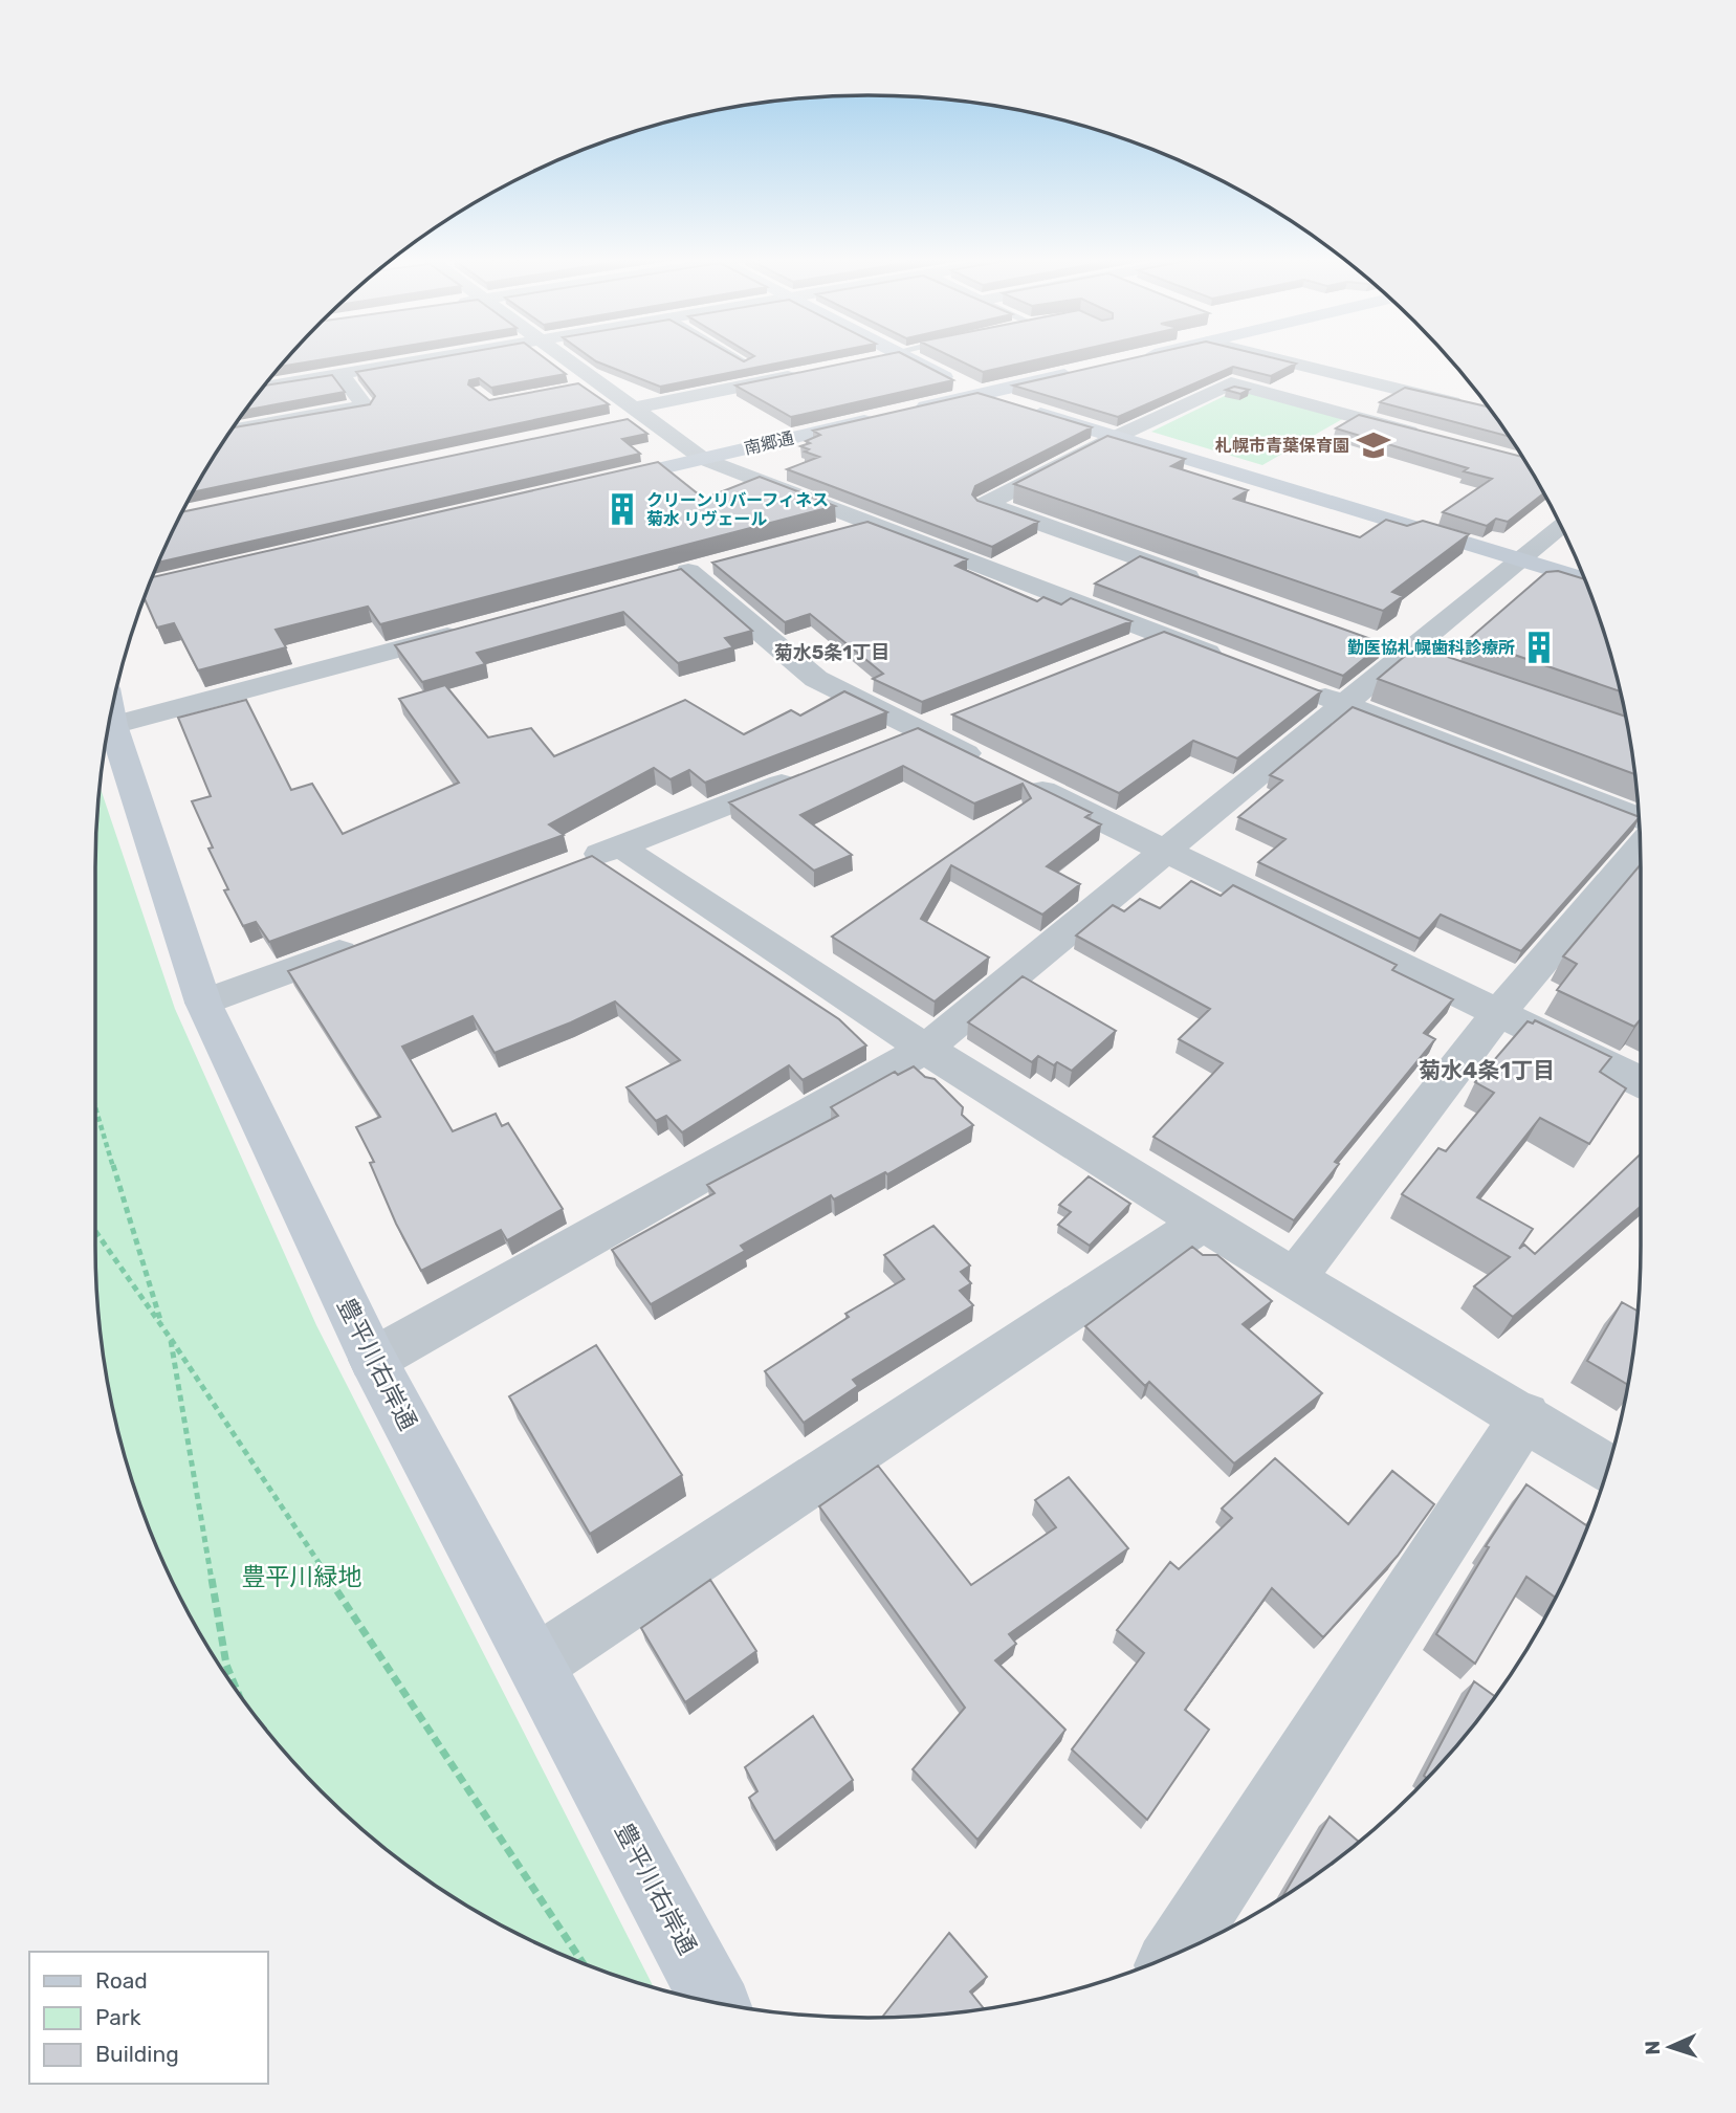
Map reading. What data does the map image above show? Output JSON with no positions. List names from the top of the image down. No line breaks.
{"streets":{"street":["南郷通","豊平川右岸通"]},"districts":["菊水5条1丁目","菊水4条1丁目"],"parks":["豊平川緑地"],"places":{"school or university":["札幌市青葉保育園"],"building":["クリーンリバーフィネス 菊水 リヴェール","勤医協札幌歯科診療所"]},"legend":["Road","Park","Building"],"north":"left"}
